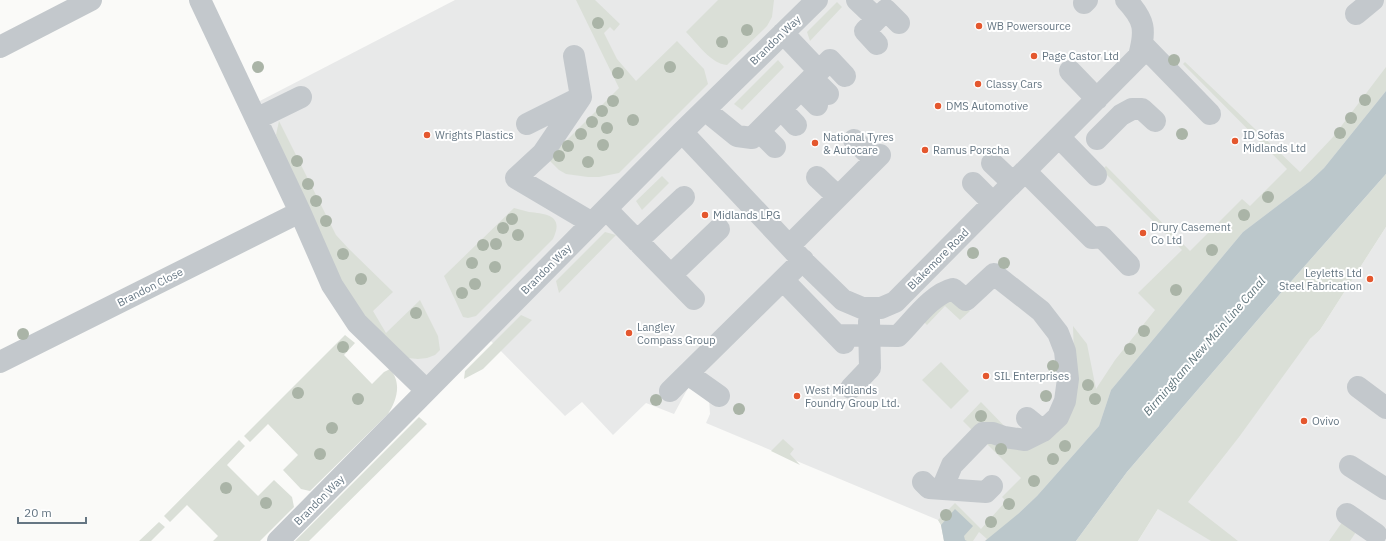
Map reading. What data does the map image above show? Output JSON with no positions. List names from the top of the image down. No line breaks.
{"streets":{"street":["Brandon Way","Blakemore Road","Brandon Close"]},"crossings":[["Brandon Way","Blakemore Road"]],"water":["Birmingham New Main Line Canal"],"places":["WB Powersource","Page Castor Ltd","Classy Cars","DMS Automotive","Wrights Plastics","ID Sofas Midlands Ltd","National Tyres & Autocare","Ramus Porscha","Midlands LPG","Drury Casement Co Ltd","Leyletts Ltd Steel Fabrication","Langley Compass Group","SIL Enterprises","West Midlands Foundry Group Ltd.","Ovivo"],"scale_bar":"20 m"}
